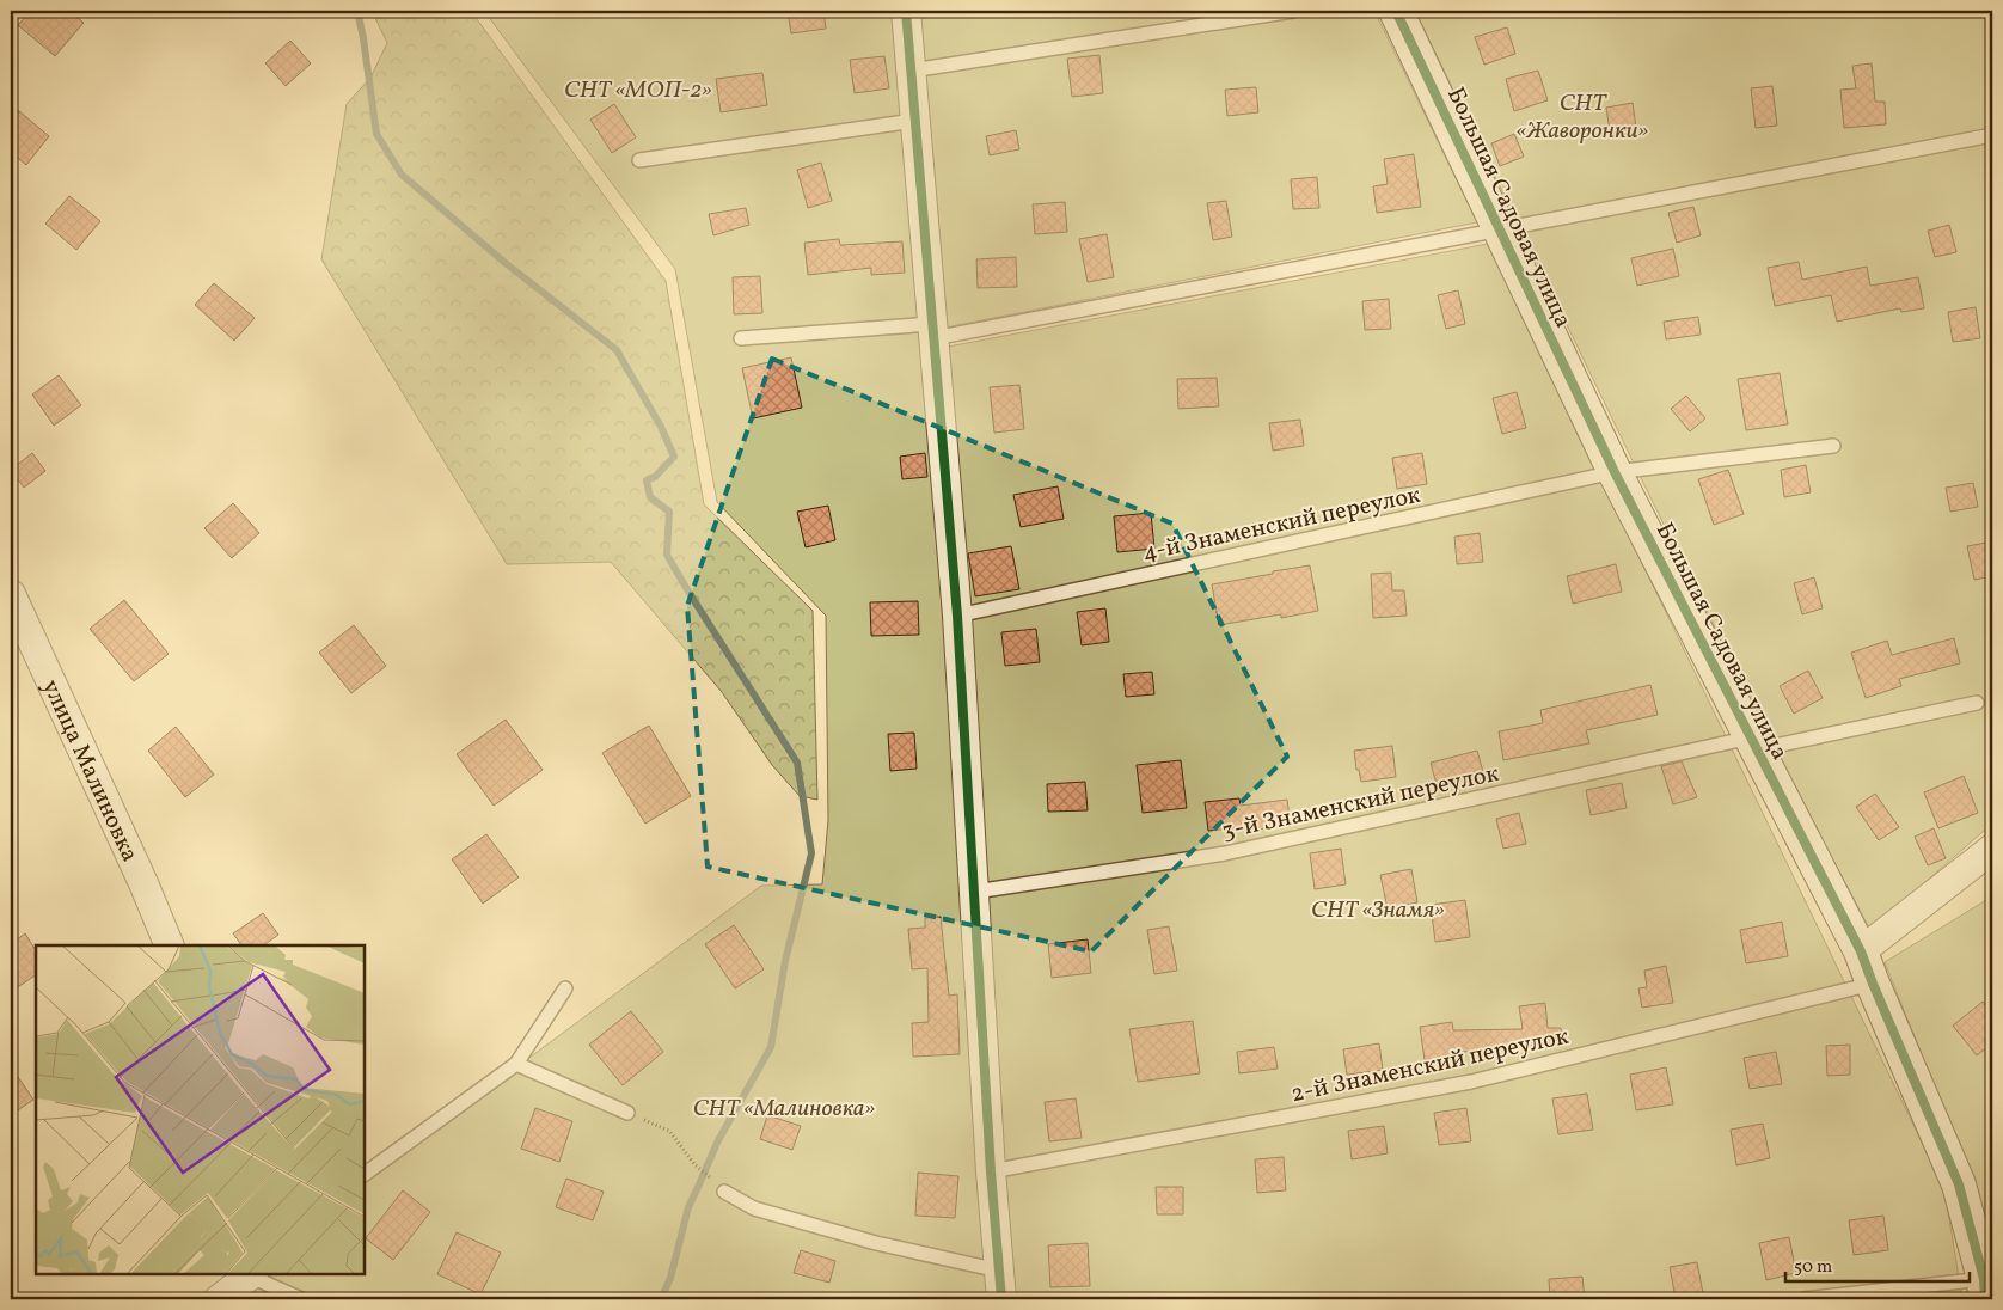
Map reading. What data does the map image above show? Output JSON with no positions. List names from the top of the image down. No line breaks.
{"streets":{"street":["Большая Садовая улица","улица Малиновка"],"lane":["4-й Знаменский переулок","3-й Знаменский переулок","2-й Знаменский переулок"]},"crossings":[["Большая Садовая улица","4-й Знаменский переулок"],["Большая Садовая улица","3-й Знаменский переулок"],["Большая Садовая улица","2-й Знаменский переулок"]],"parks":["СНТ «МОП-2»","СНТ «Жаворонки»","СНТ «Знамя»","СНТ «Малиновка»"],"scale_bar":"50 m"}
